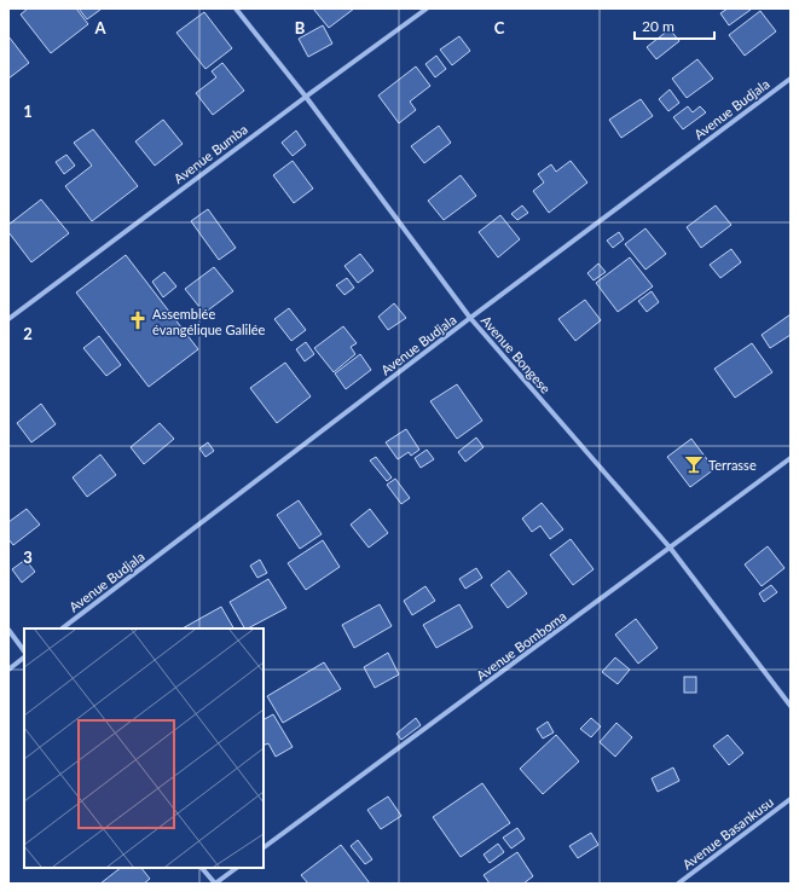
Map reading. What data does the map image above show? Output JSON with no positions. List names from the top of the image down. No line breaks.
{"streets":{"street":["Avenue Budjala","Avenue Bumba","Avenue Bongese","Avenue Bomboma","Avenue Basankusu"]},"crossings":[["Avenue Budjala","Avenue Bongese"],["Avenue Bumba","Avenue Bongese"],["Avenue Bongese","Avenue Bomboma"]],"places":{"church":["Assemblée évangélique Galilée"],"bar":["Terrasse"]},"scale_bar":"20 m","grid":{"columns":["A","B","C"],"rows":["1","2","3"]}}
